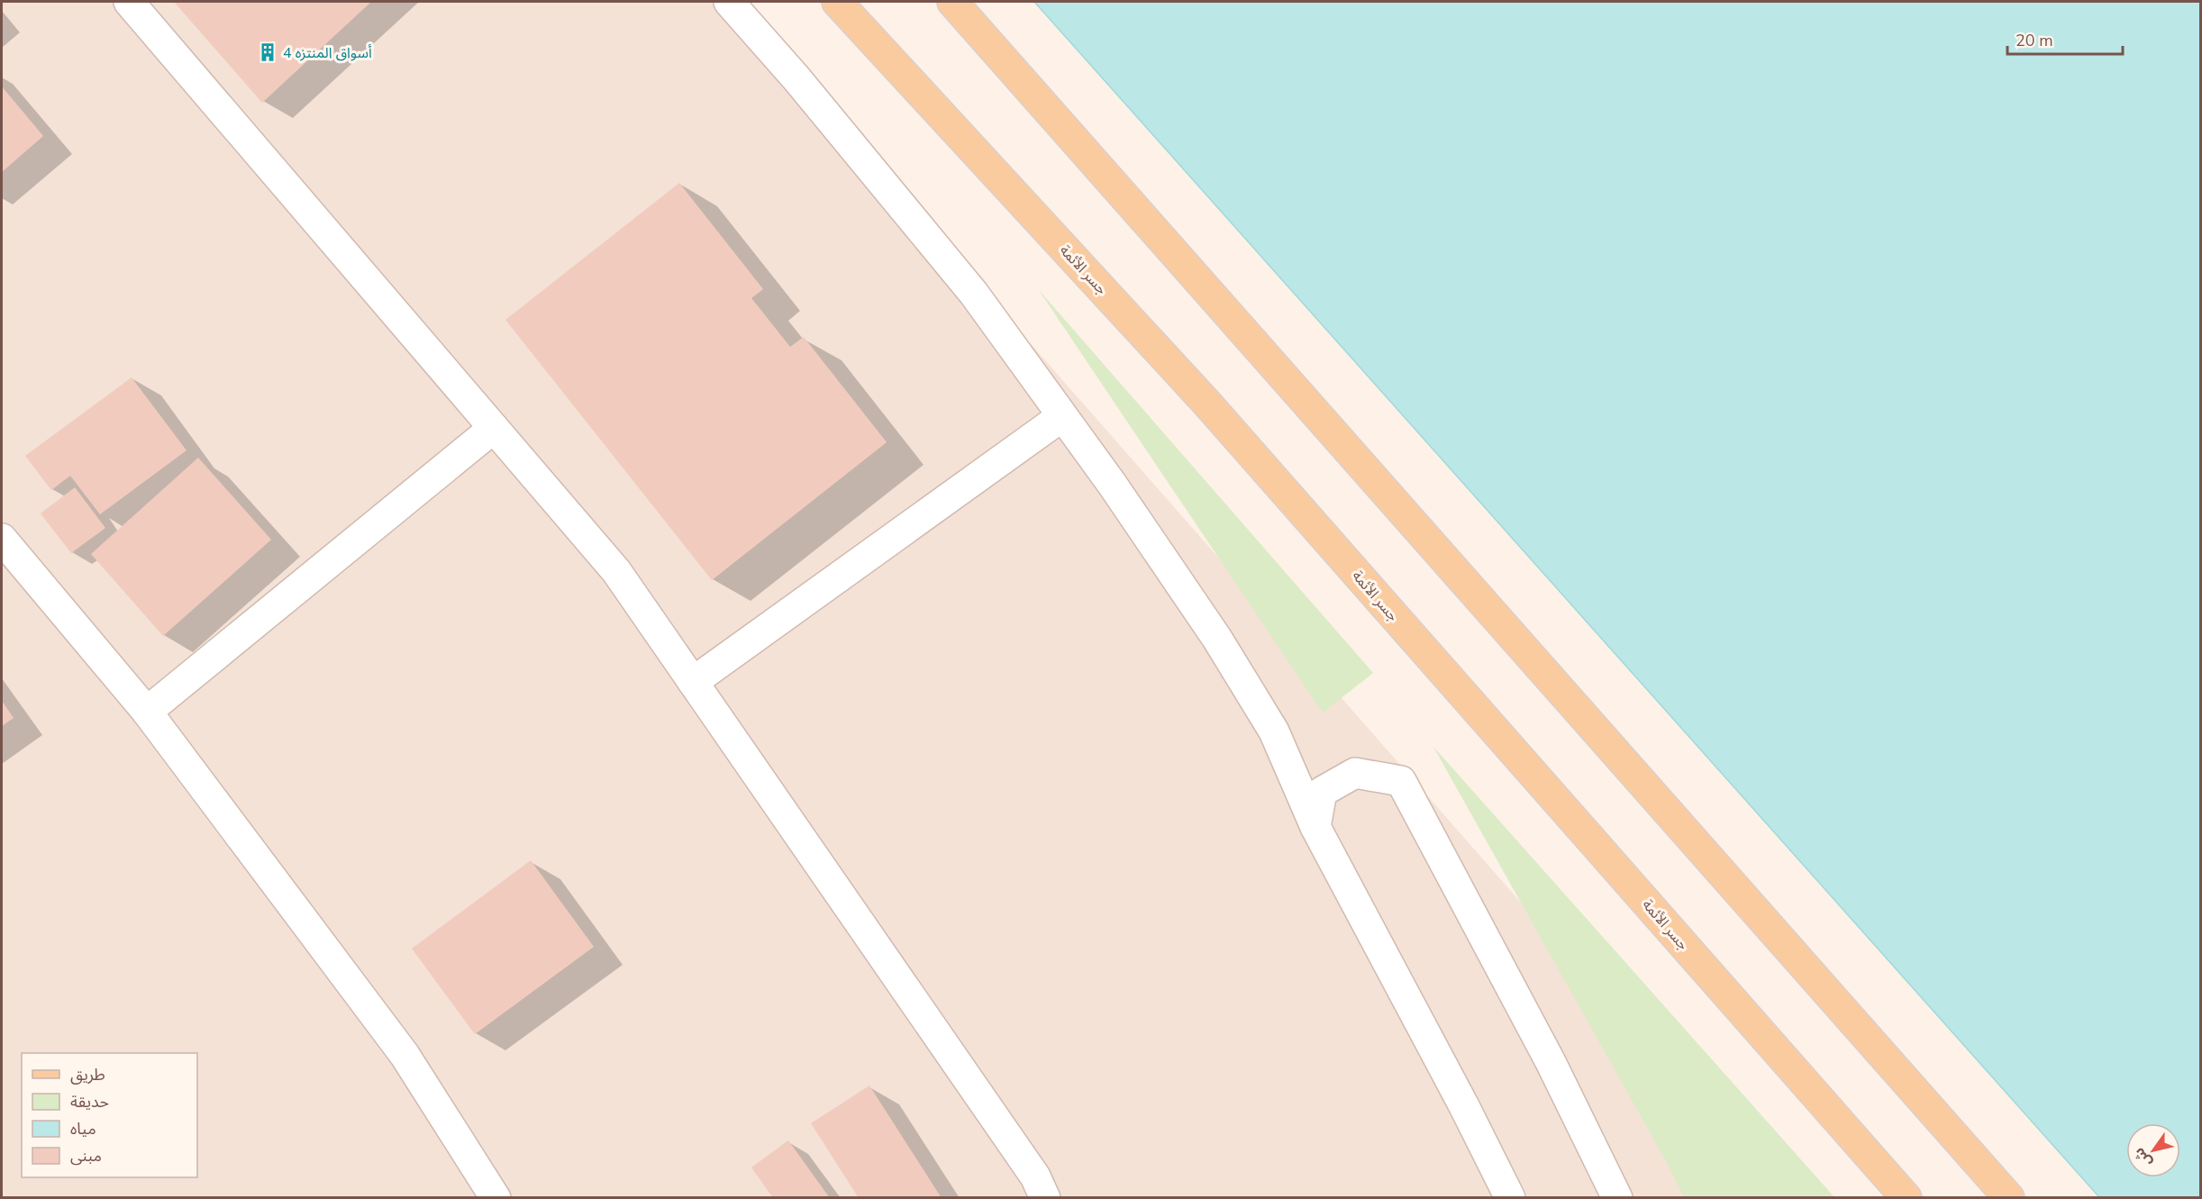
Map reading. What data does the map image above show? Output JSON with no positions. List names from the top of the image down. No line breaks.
{"streets":{"main road":["جسر الأئمة"]},"places":{"building":["أسواق المنتزه 4"]},"legend":["طريق","حديقة","مياه","مبنى"],"scale_bar":"20 m","north":"bottom left"}
